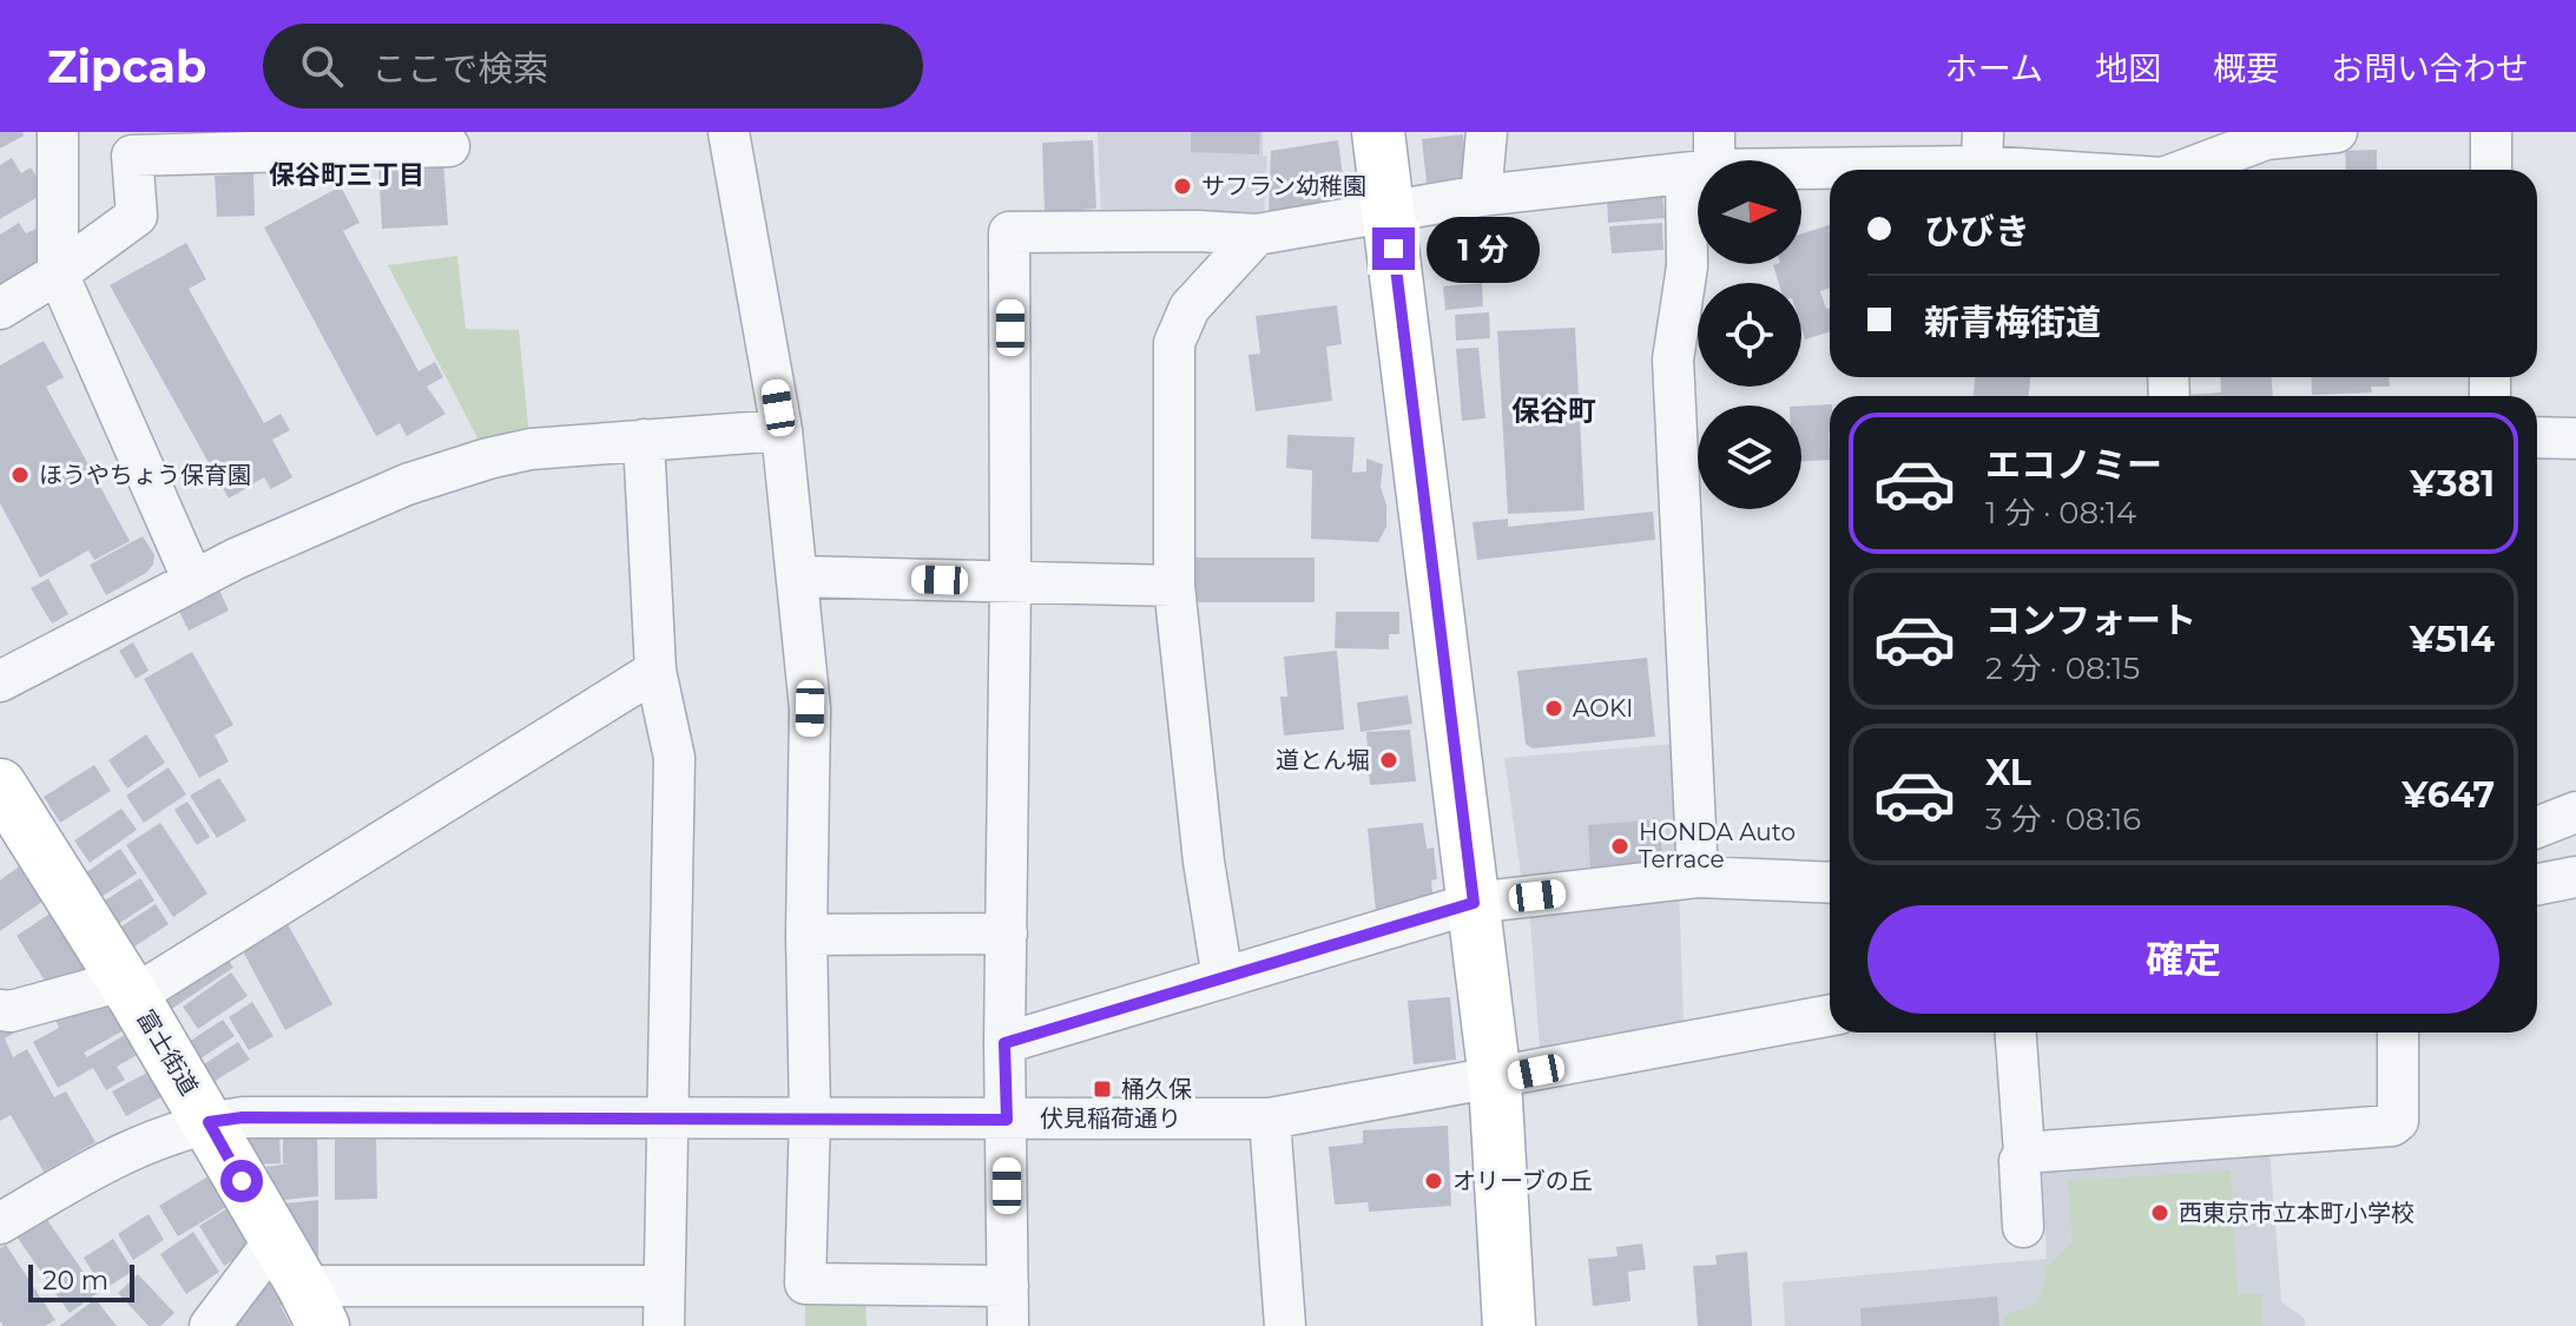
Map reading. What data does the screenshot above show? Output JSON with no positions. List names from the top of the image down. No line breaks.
{"streets":{"main road":["富士街道"],"street":["伏見稲荷通り"]},"crossings":[["富士街道","伏見稲荷通り"]],"districts":["保谷町三丁目","保谷町"],"places":{"other":["サフラン幼稚園","ほうやちょう保育園","AOKI","道とん堀","HONDA Auto Terrace","オリーブの丘","西東京市立本町小学校"],"transit":["桶久保"]},"scale_bar":"20 m","north":"right","page":{"header":"Zipcab","search":"ここで検索","nav":["ホーム","地図","概要","お問い合わせ"],"banner":["ひびき","新青梅街道"],"bubble":"1 分","list":[{"name":"エコノミー","note":"1 分 · 08:14","value":"¥381"},{"name":"コンフォート","note":"2 分 · 08:15","value":"¥514"},{"name":"XL","note":"3 分 · 08:16","value":"¥647"}],"buttons":"確定","scale":"20 m"}}
